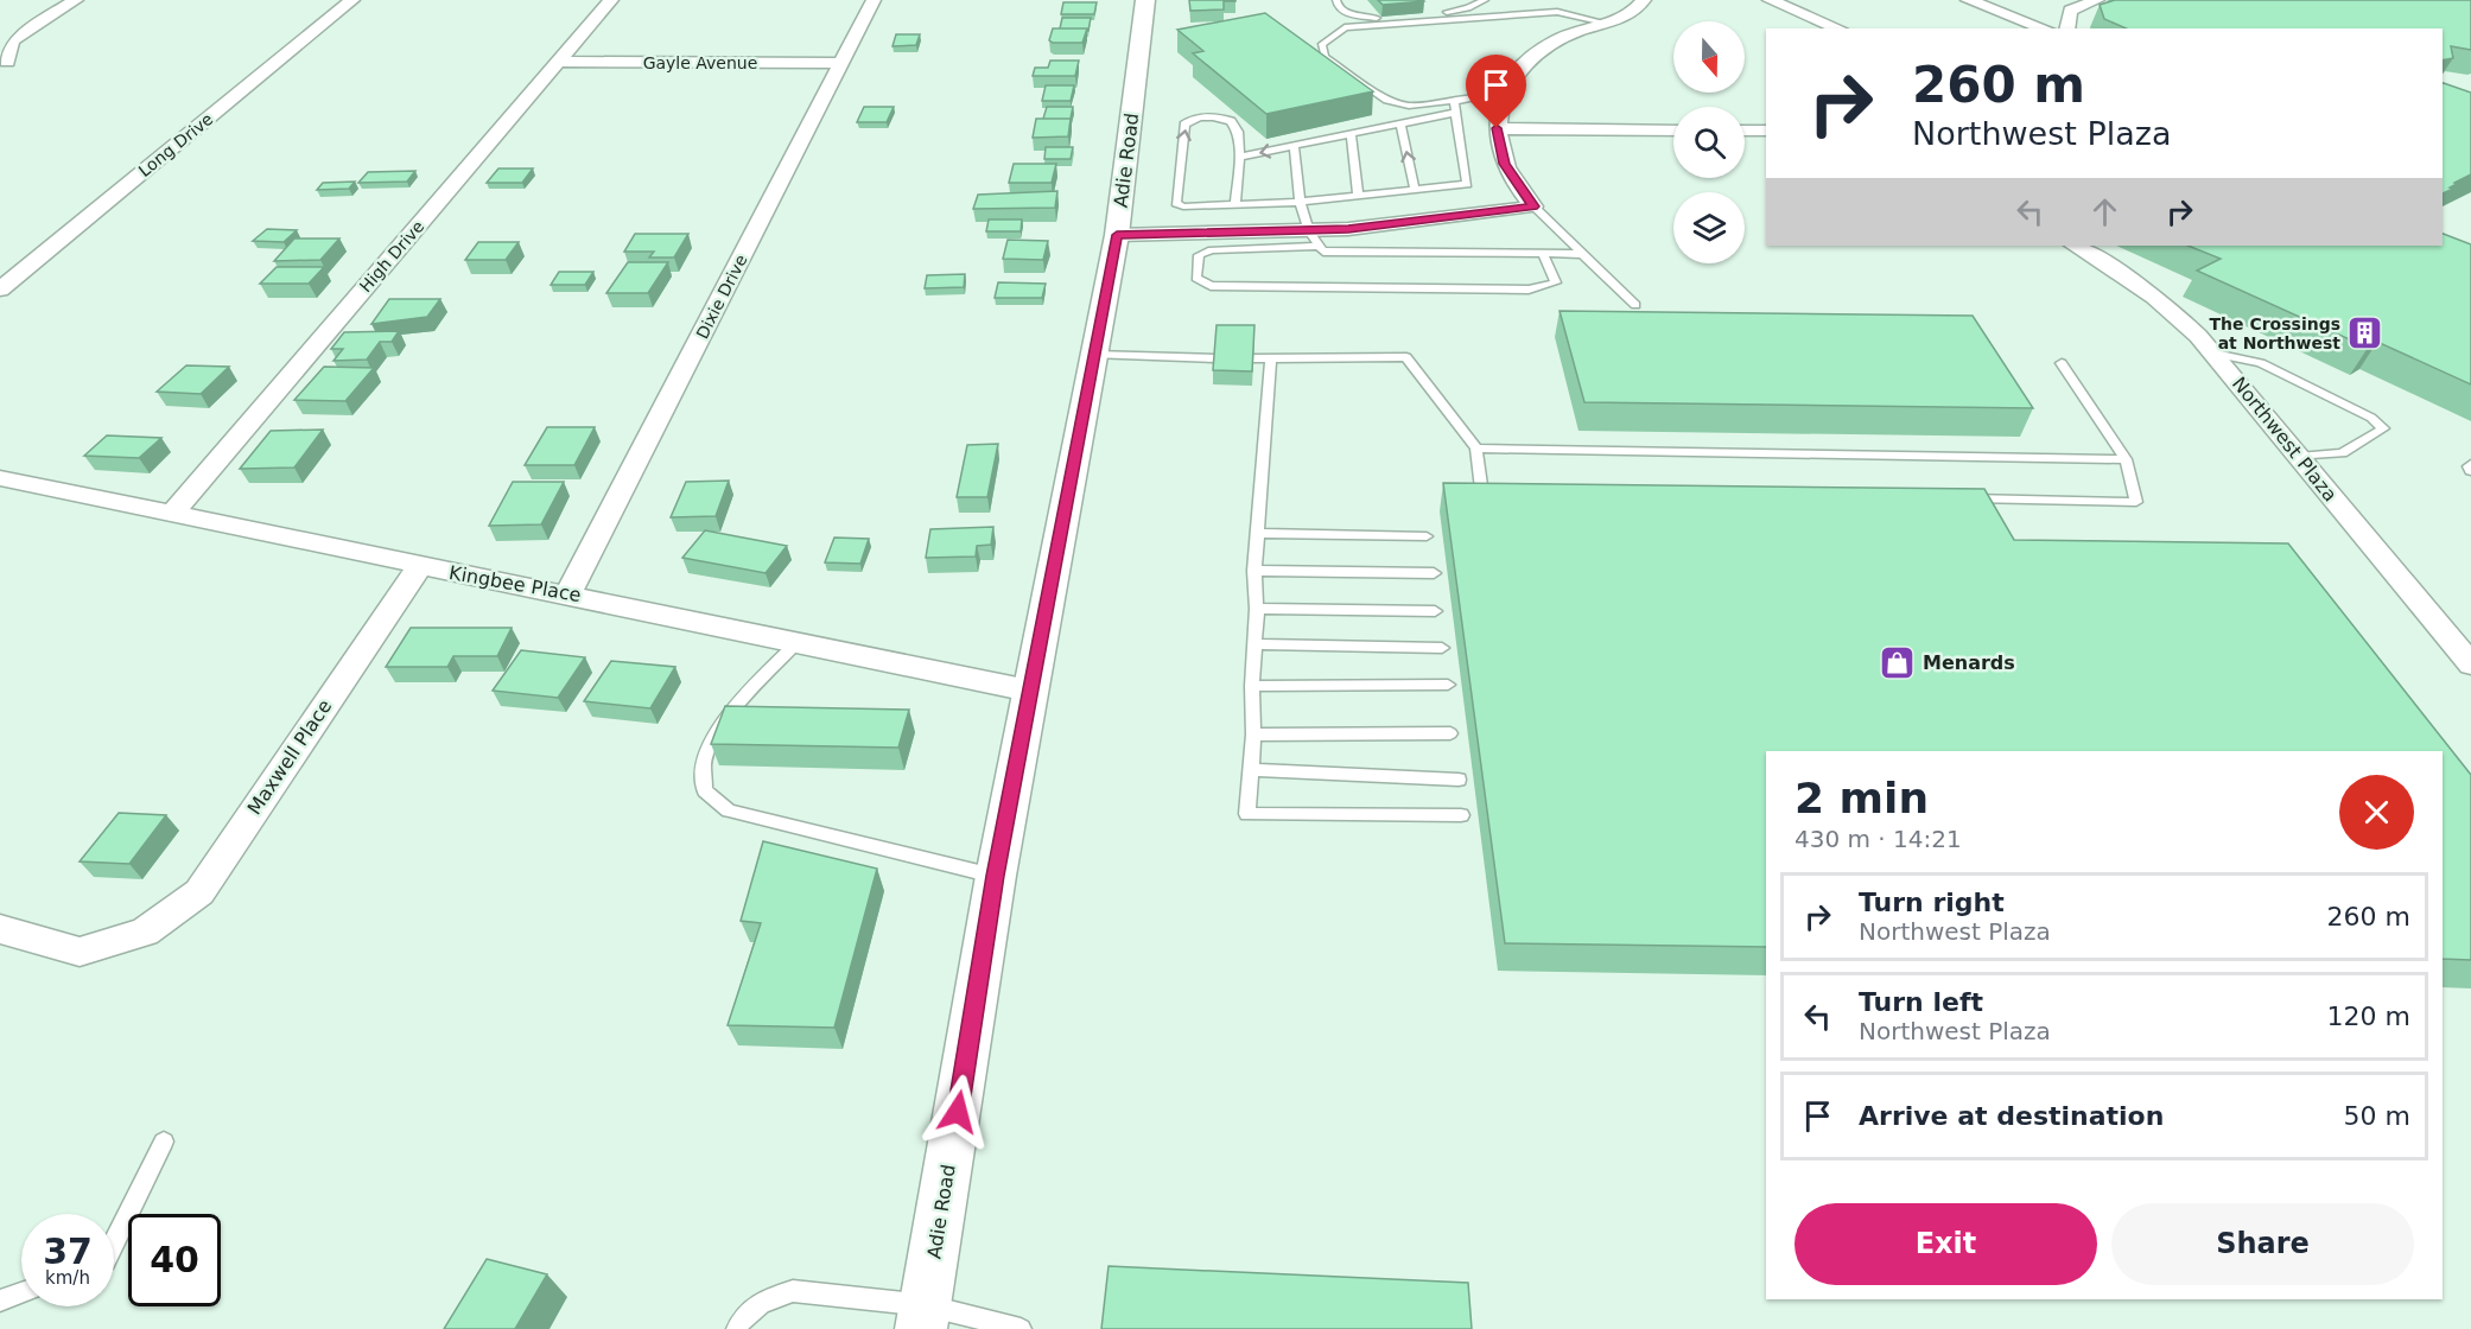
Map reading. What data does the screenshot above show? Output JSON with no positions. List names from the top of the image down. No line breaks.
{"streets":{"street":["Gayle Avenue","Long Drive","Adie Road","High Drive","Dixie Drive","Northwest Plaza","Kingbee Place","Maxwell Place"]},"crossings":[["Gayle Avenue","High Drive"],["Gayle Avenue","Dixie Drive"],["Adie Road","Kingbee Place"],["High Drive","Kingbee Place"],["Dixie Drive","Kingbee Place"],["Kingbee Place","Maxwell Place"]],"places":{"building":["The Crossings at Northwest"],"shop":["Menards"]},"north":"bottom","page":{"turn":["260 m","Northwest Plaza"],"heading":["2 min","430 m · 14:21"],"list":[{"name":"Turn right","note":"Northwest Plaza","value":"260 m"},{"name":"Turn left","note":"Northwest Plaza","value":"120 m"},{"name":"Arrive at destination","value":"50 m"}],"buttons":["Exit","Share"],"speed":"37 km/h","limit":"40"}}
